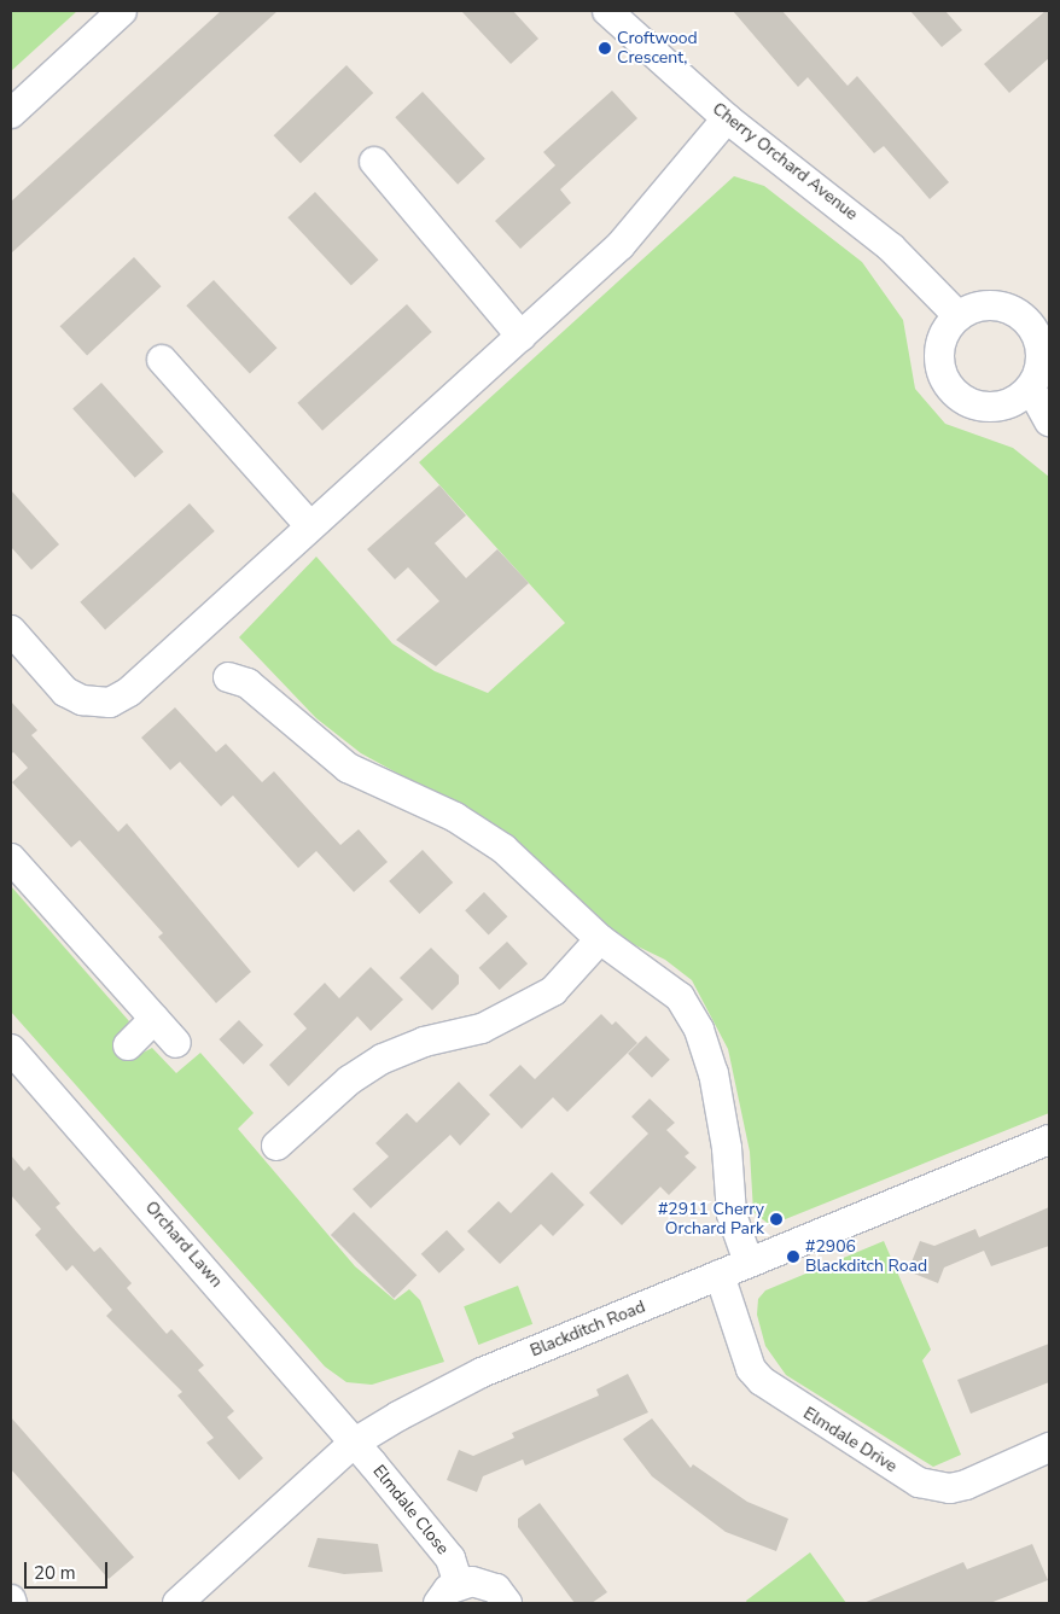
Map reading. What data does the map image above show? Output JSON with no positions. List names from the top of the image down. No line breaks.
{"streets":{"street":["Cherry Orchard Avenue","Orchard Lawn","Blackditch Road","Elmdale Drive","Elmdale Close"]},"crossings":[["Orchard Lawn","Blackditch Road"],["Orchard Lawn","Elmdale Close"],["Blackditch Road","Elmdale Drive"],["Blackditch Road","Elmdale Close"]],"places":["Croftwood Crescent,","#2911 Cherry Orchard Park","#2906 Blackditch Road"],"scale_bar":"20 m"}
